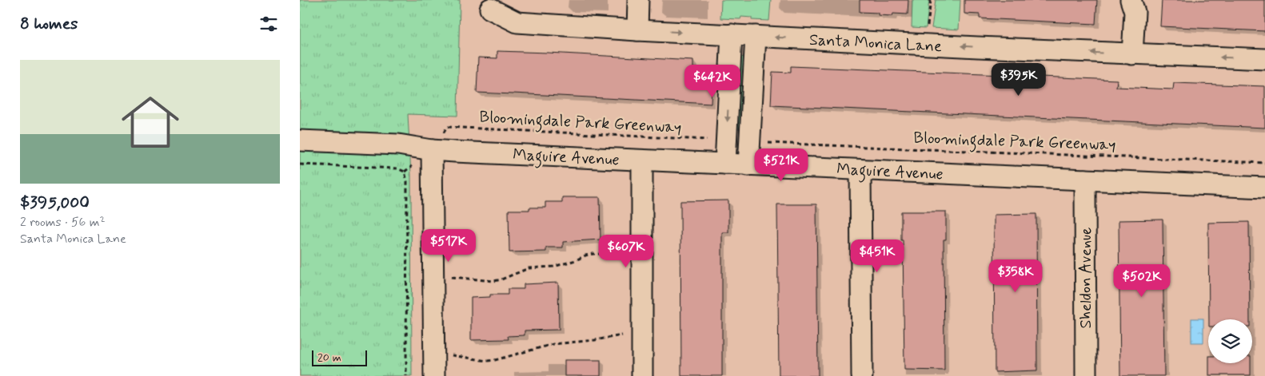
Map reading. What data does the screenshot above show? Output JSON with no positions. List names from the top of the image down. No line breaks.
{"streets":{"street":["Santa Monica Lane","Maguire Avenue","Sheldon Avenue"],"path":["Bloomingdale Park Greenway"]},"crossings":[["Maguire Avenue","Sheldon Avenue"]],"scale_bar":"20 m","page":{"heading":"8 homes","list":[{"name":"$395,000","note":"2 rooms · 56 m² · Santa Monica Lane"}],"price":["$395K","$642K","$521K","$517K","$607K","$451K","$358K","$502K"],"scale":"20 m"}}
